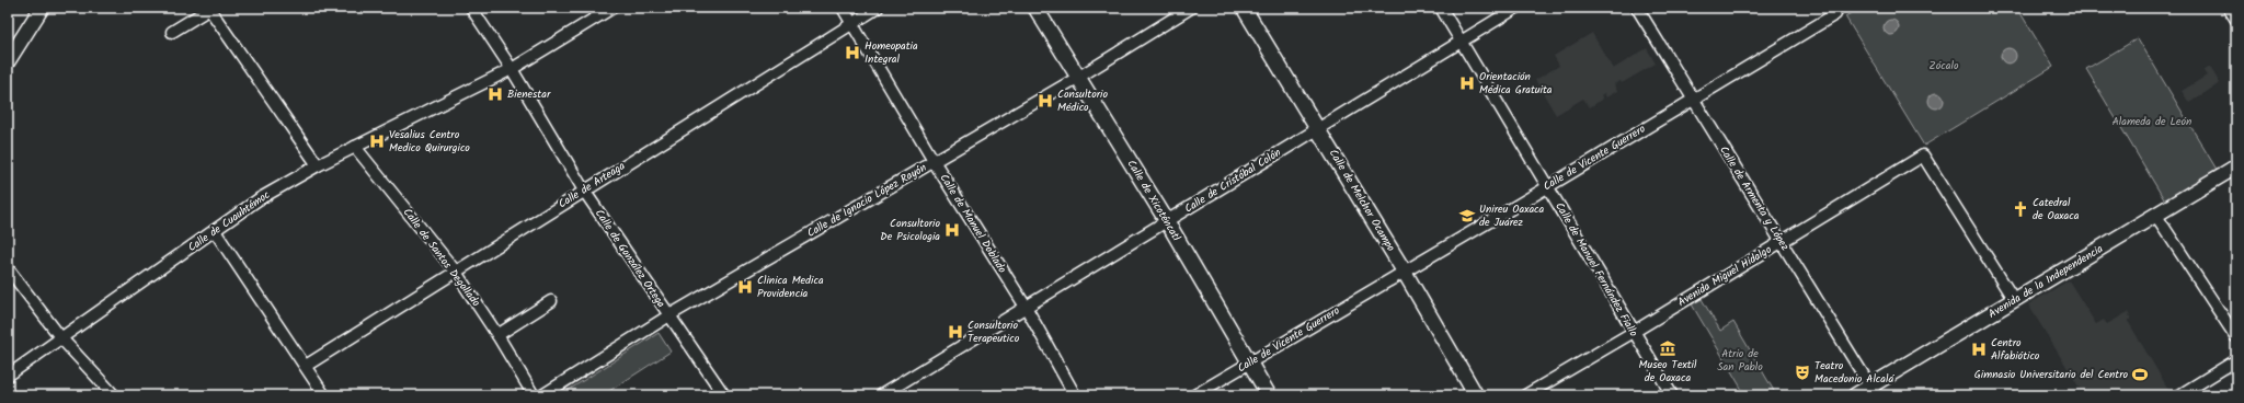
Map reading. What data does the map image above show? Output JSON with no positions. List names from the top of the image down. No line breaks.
{"streets":{"main road":["Calle de Xicoténcatl","Calle de Melchor Ocampo","Avenida de la Independencia"],"street":["Calle de Vicente Guerrero","Calle de Cristóbal Colón","Calle de Arteaga","Calle de Armenta y López","Calle de Ignacio López Rayón","Calle de Cuauhtémoc","Calle de Manuel Doblado","Calle de Santos Degollado","Calle de González Ortega","Calle de Manuel Fernández Fiallo","Avenida Miguel Hidalgo"]},"crossings":[["Calle de Vicente Guerrero","Calle de Armenta y López"],["Calle de Vicente Guerrero","Calle de Xicoténcatl"],["Calle de Vicente Guerrero","Calle de Melchor Ocampo"],["Calle de Vicente Guerrero","Calle de Manuel Fernández Fiallo"],["Calle de Cristóbal Colón","Calle de Xicoténcatl"],["Calle de Cristóbal Colón","Calle de Melchor Ocampo"],["Calle de Cristóbal Colón","Calle de Manuel Doblado"],["Calle de Cristóbal Colón","Calle de Manuel Fernández Fiallo"],["Calle de Arteaga","Calle de Manuel Doblado"],["Calle de Arteaga","Calle de Santos Degollado"],["Calle de Arteaga","Calle de González Ortega"],["Calle de Armenta y López","Avenida Miguel Hidalgo"],["Calle de Armenta y López","Avenida de la Independencia"],["Calle de Ignacio López Rayón","Calle de Xicoténcatl"],["Calle de Ignacio López Rayón","Calle de Manuel Doblado"],["Calle de Ignacio López Rayón","Calle de González Ortega"],["Calle de Cuauhtémoc","Calle de Santos Degollado"],["Calle de Cuauhtémoc","Calle de González Ortega"],["Calle de Manuel Fernández Fiallo","Avenida Miguel Hidalgo"],["Avenida Miguel Hidalgo","Avenida de la Independencia"]],"parks":["Zócalo","Alameda de León","Atrio de San Pablo"],"places":{"hospital":["Homeopatia Integral","Orientación Médica Gratuita","Bienestar","Consultorio Médico","Vesalius Centro Medico Quirurgico","Consultorio De Psicologia","Clinica Medica Providencia","Consultorio Terapeutico","Centro Alfabiótico"],"church":["Catedral de Oaxaca"],"school or university":["Unireu Oaxaca de Juárez"],"museum":["Museo Textil de Oaxaca"],"theatre":["Teatro Macedonio Alcalá"],"sports":["Gimnasio Universitario del Centro"]}}
